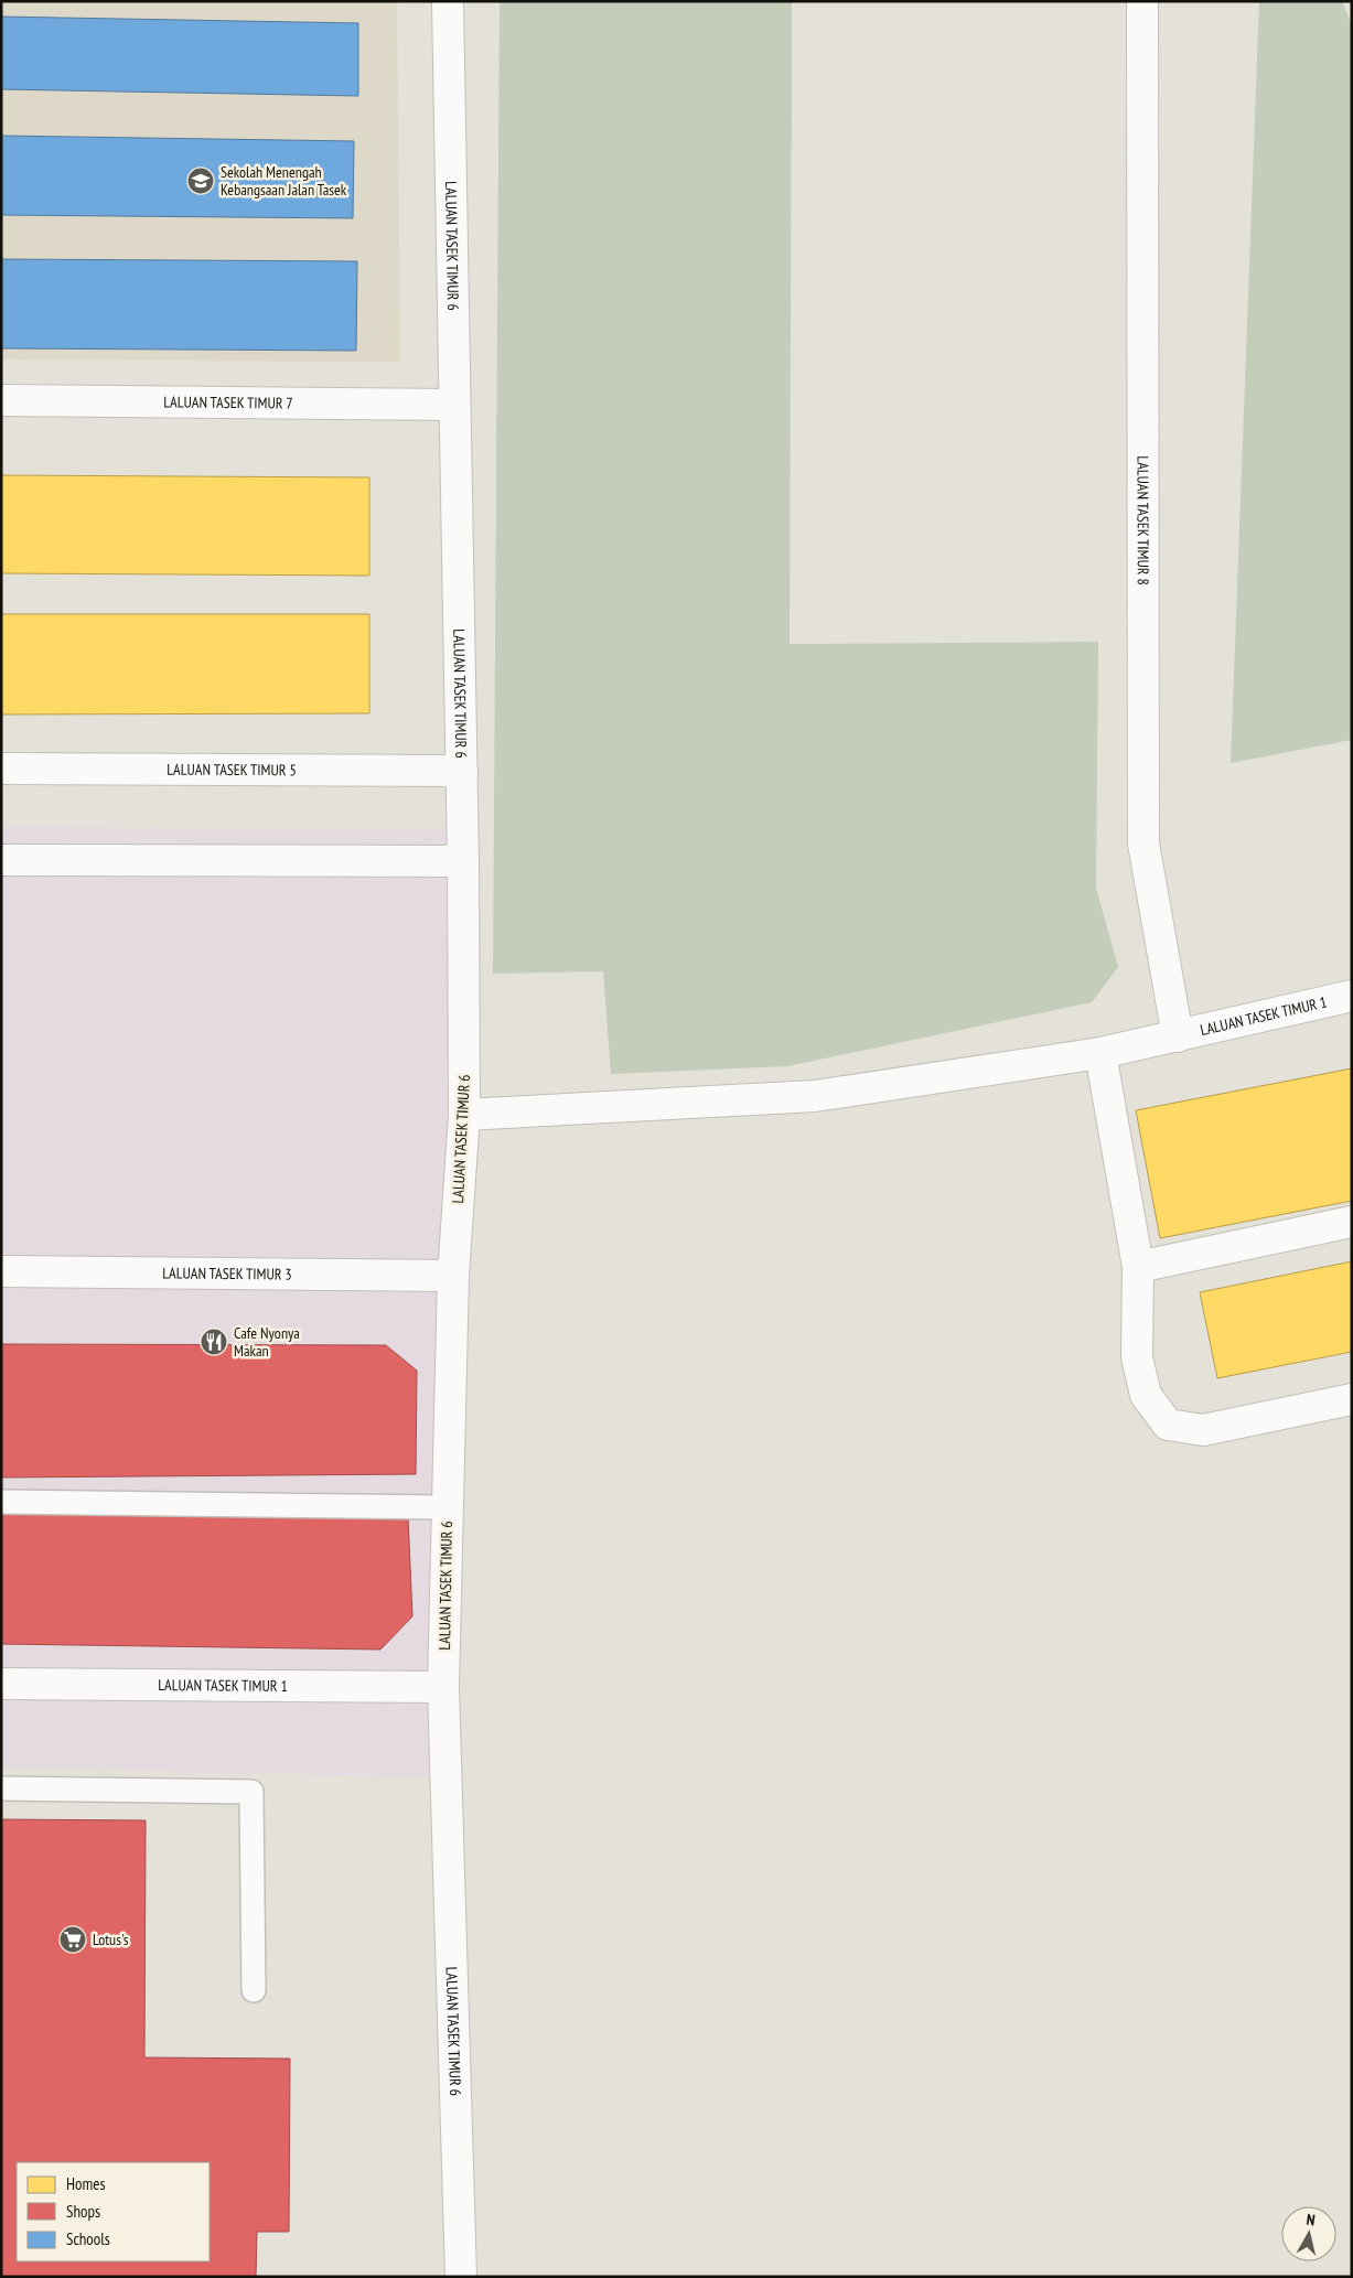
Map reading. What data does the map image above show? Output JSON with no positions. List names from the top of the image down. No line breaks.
{"streets":{"street":["LALUAN TASEK TIMUR 6","LALUAN TASEK TIMUR 7","LALUAN TASEK TIMUR 8","LALUAN TASEK TIMUR 5","LALUAN TASEK TIMUR 1","LALUAN TASEK TIMUR 3"]},"crossings":[["LALUAN TASEK TIMUR 6","LALUAN TASEK TIMUR 7"],["LALUAN TASEK TIMUR 6","LALUAN TASEK TIMUR 5"],["LALUAN TASEK TIMUR 6","LALUAN TASEK TIMUR 1"],["LALUAN TASEK TIMUR 6","LALUAN TASEK TIMUR 3"],["LALUAN TASEK TIMUR 8","LALUAN TASEK TIMUR 1"]],"places":{"school or university":["Sekolah Menengah Kebangsaan Jalan Tasek"],"restaurant":["Cafe Nyonya Makan"],"supermarket":["Lotus's"]},"legend":["Homes","Shops","Schools"],"north":"top"}
